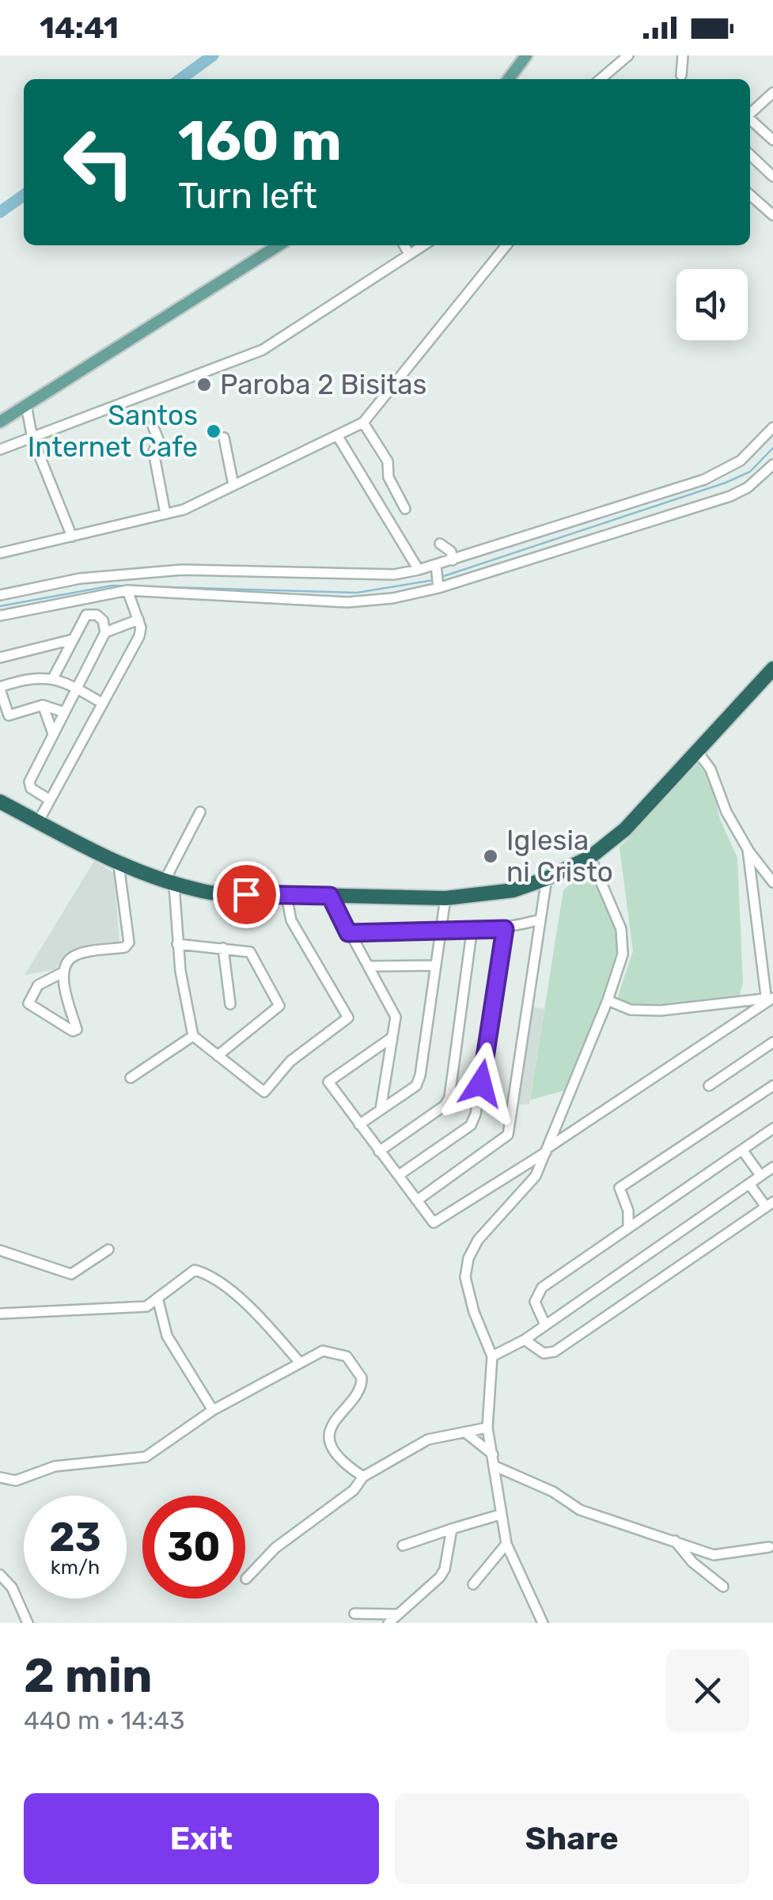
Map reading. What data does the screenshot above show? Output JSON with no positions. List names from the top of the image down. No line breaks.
{"places":["Paroba 2 Bisitas","Santos Internet Cafe","Iglesia ni Cristo"],"page":{"status":"14:41","turn":["160 m","Turn left"],"speed":"23 km/h","limit":"30","heading":["2 min","440 m · 14:43"],"buttons":["Exit","Share"]}}
